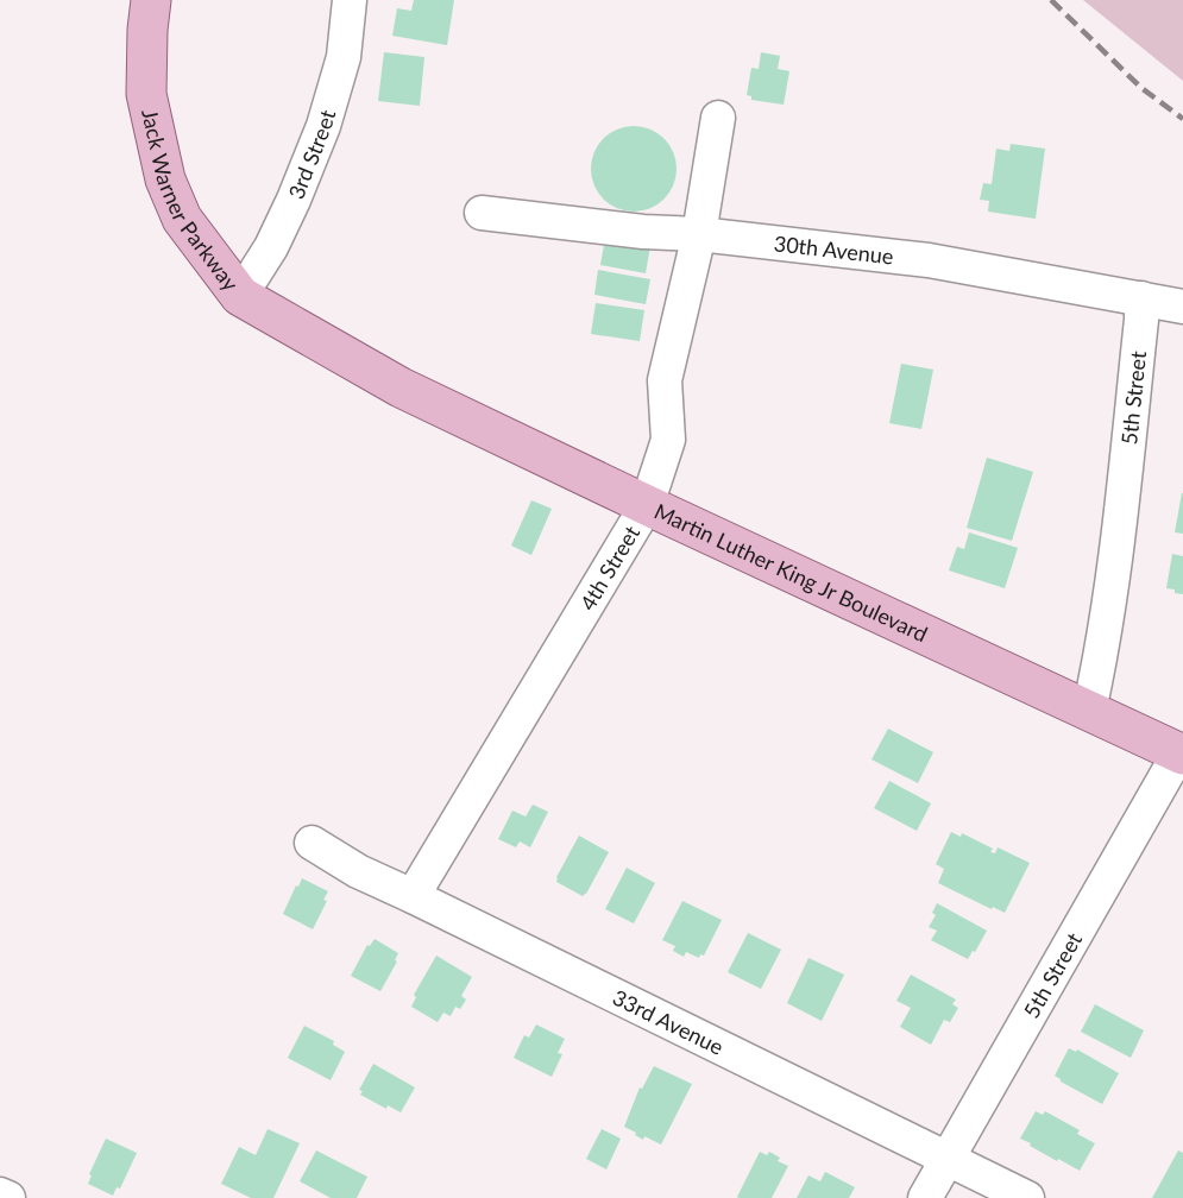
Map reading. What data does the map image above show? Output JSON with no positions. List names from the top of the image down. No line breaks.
{"streets":{"main road":["Jack Warner Parkway","Martin Luther King Jr Boulevard"],"street":["3rd Street","30th Avenue","5th Street","4th Street","33rd Avenue"]},"crossings":[["3rd Street","Jack Warner Parkway"],["Jack Warner Parkway","Martin Luther King Jr Boulevard"],["30th Avenue","5th Street"],["30th Avenue","4th Street"],["5th Street","Martin Luther King Jr Boulevard"],["5th Street","33rd Avenue"],["4th Street","Martin Luther King Jr Boulevard"],["4th Street","33rd Avenue"]]}
